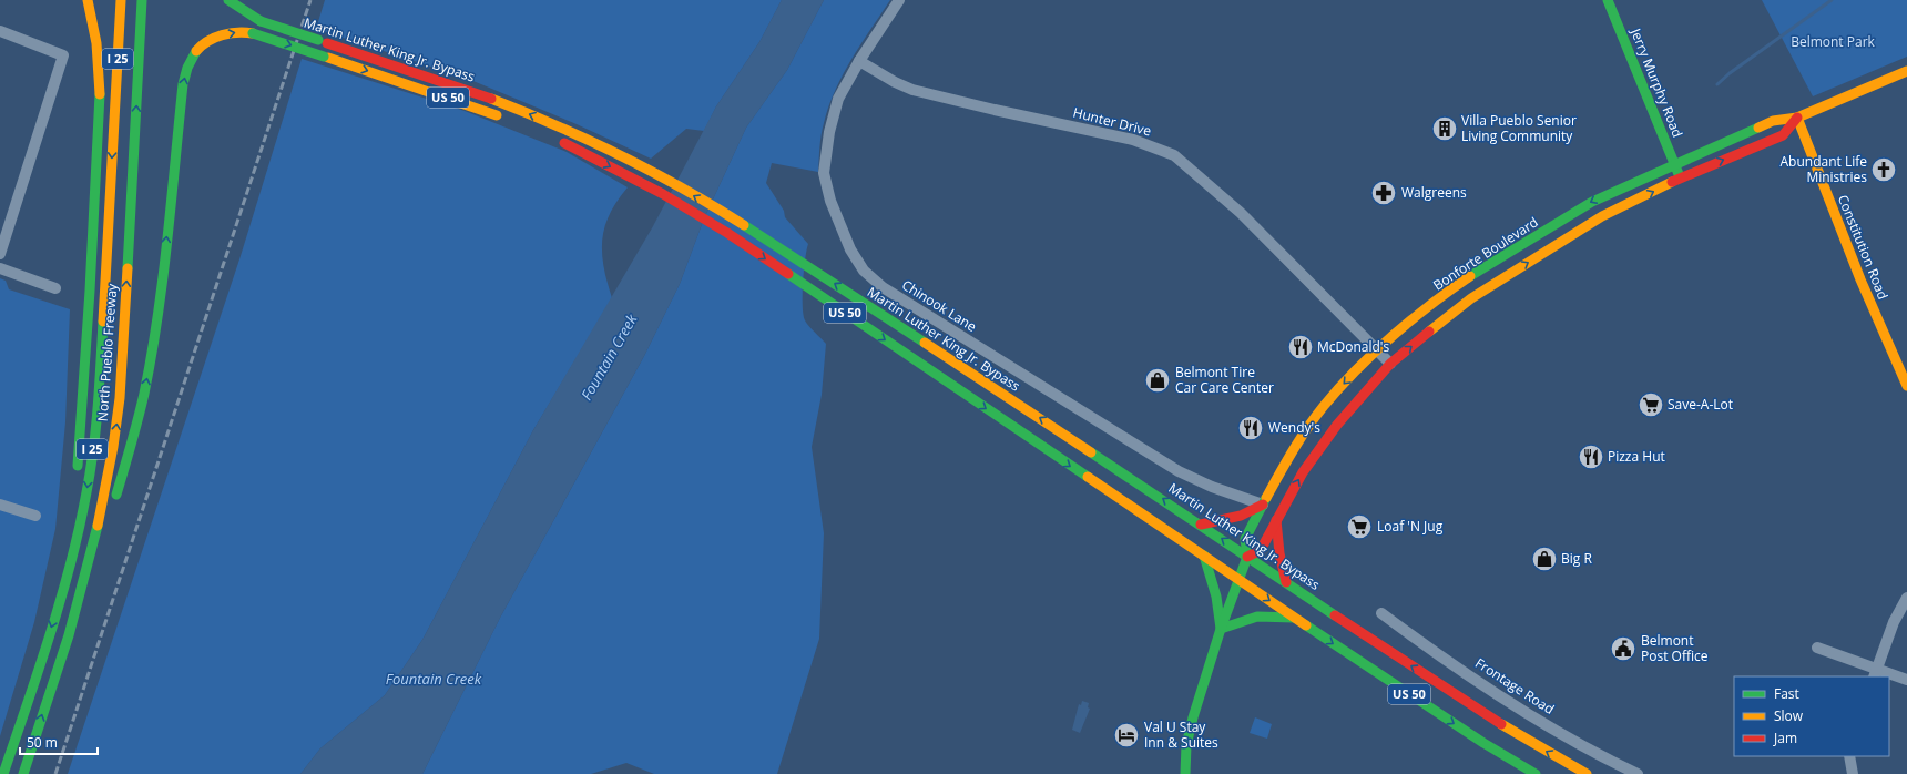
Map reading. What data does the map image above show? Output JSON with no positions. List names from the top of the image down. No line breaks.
{"streets":{"main road":["Martin Luther King Jr. Bypass","I 25","Jerry Murphy Road","US 50","Constitution Road","Bonforte Boulevard","North Pueblo Freeway"],"street":["Hunter Drive","Chinook Lane","Frontage Road"]},"crossings":[["Martin Luther King Jr. Bypass","Bonforte Boulevard"],["Martin Luther King Jr. Bypass","North Pueblo Freeway"],["Jerry Murphy Road","Bonforte Boulevard"],["US 50","Bonforte Boulevard"],["Hunter Drive","Bonforte Boulevard"],["Hunter Drive","Chinook Lane"],["Constitution Road","Bonforte Boulevard"],["Bonforte Boulevard","Chinook Lane"]],"water":["Fountain Creek"],"parks":["Belmont Park"],"places":{"building":["Villa Pueblo Senior Living Community"],"church":["Abundant Life Ministries"],"pharmacy":["Walgreens"],"restaurant":["McDonald's","Wendy's","Pizza Hut"],"shop":["Belmont Tire Car Care Center","Big R"],"supermarket":["Save-A-Lot","Loaf 'N Jug"],"public building":["Belmont Post Office"],"hotel":["Val U Stay Inn & Suites"]},"legend":["Fast","Slow","Jam"],"scale_bar":"50 m"}
